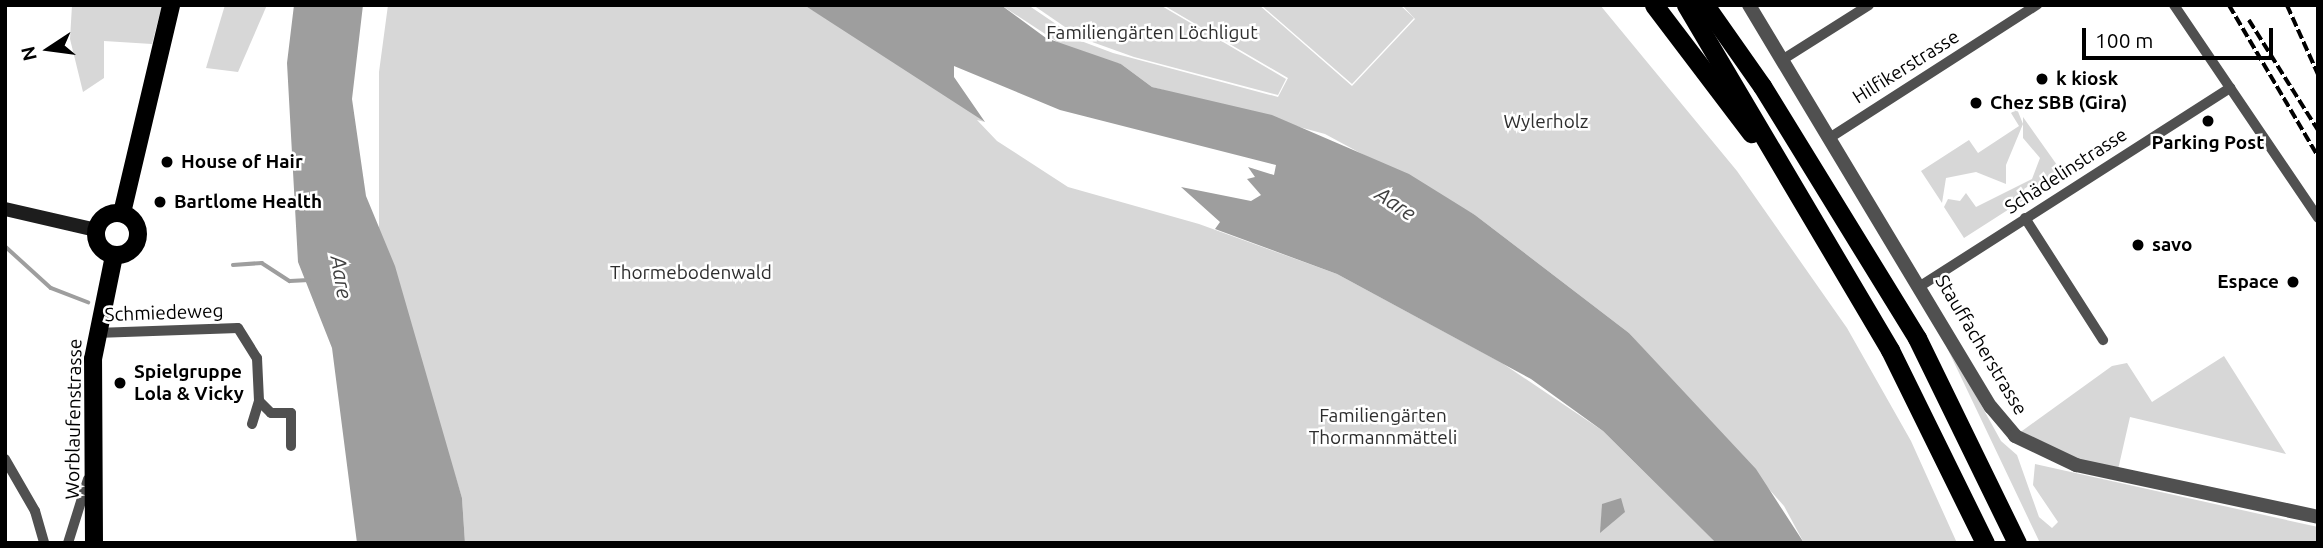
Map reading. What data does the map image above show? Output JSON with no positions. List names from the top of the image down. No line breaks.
{"streets":{"main road":["Worblaufenstrasse"],"street":["Hilfikerstrasse","Schädelinstrasse","Schmiedeweg","Stauffacherstrasse"]},"crossings":[["Hilfikerstrasse","Stauffacherstrasse"],["Schädelinstrasse","Stauffacherstrasse"],["Schmiedeweg","Worblaufenstrasse"]],"water":["Aare"],"parks":["Familiengärten Löchligut","Wylerholz","Thormebodenwald","Familiengärten Thormannmätteli"],"places":["k kiosk","Chez SBB (Gira)","Parking Post","House of Hair","Bartlome Health","savo","Espace","Spielgruppe Lola & Vicky"],"scale_bar":"100 m","north":"left"}
